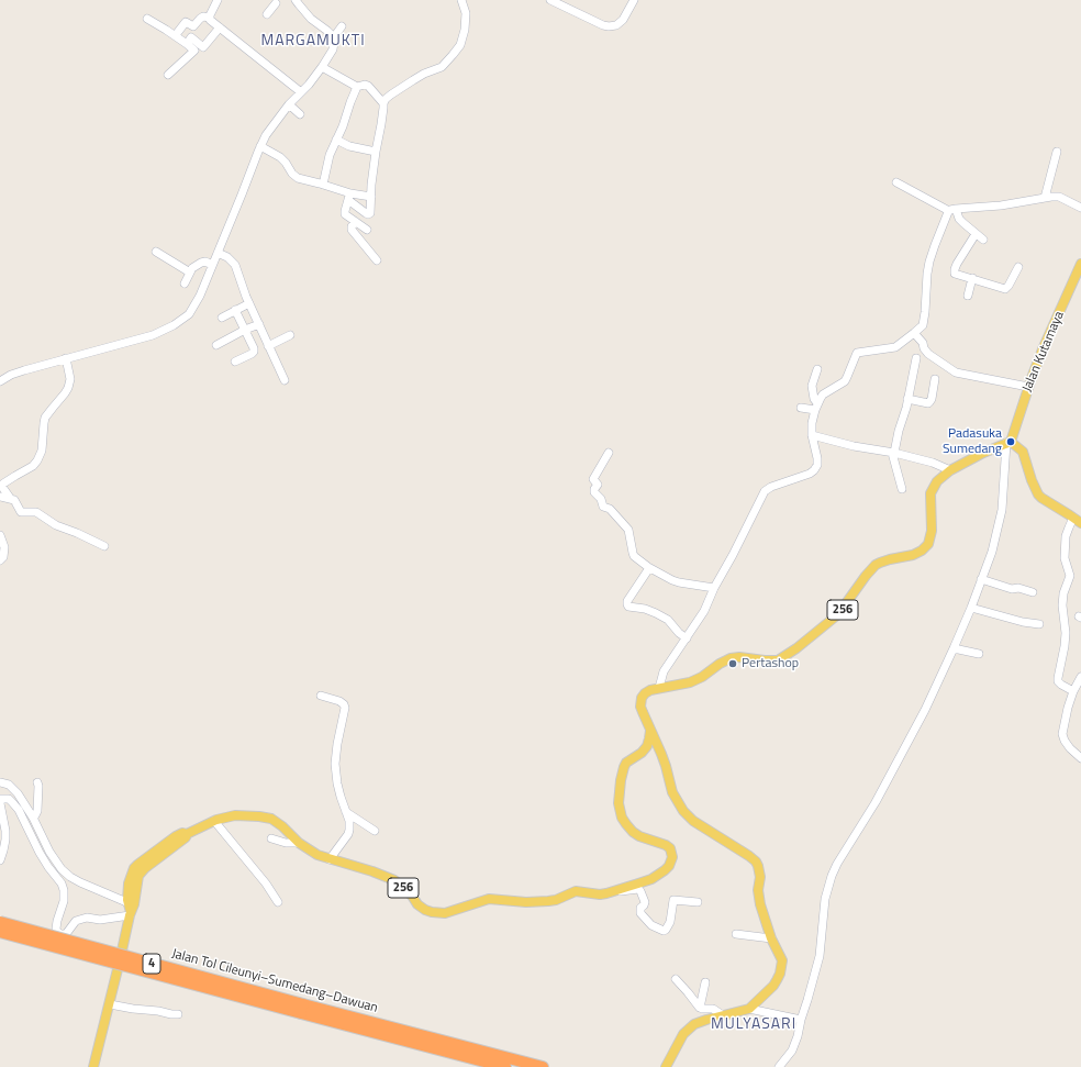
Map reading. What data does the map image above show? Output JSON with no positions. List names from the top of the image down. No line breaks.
{"streets":{"highway":["4","Jalan Tol Cileunyi–Sumedang–Dawuan"],"main road":["Jalan Kutamaya","256"]},"crossings":[["Jalan Kutamaya","256"]],"districts":["MARGAMUKTI","MULYASARI"],"places":["Padasuka Sumedang","Pertashop"]}
